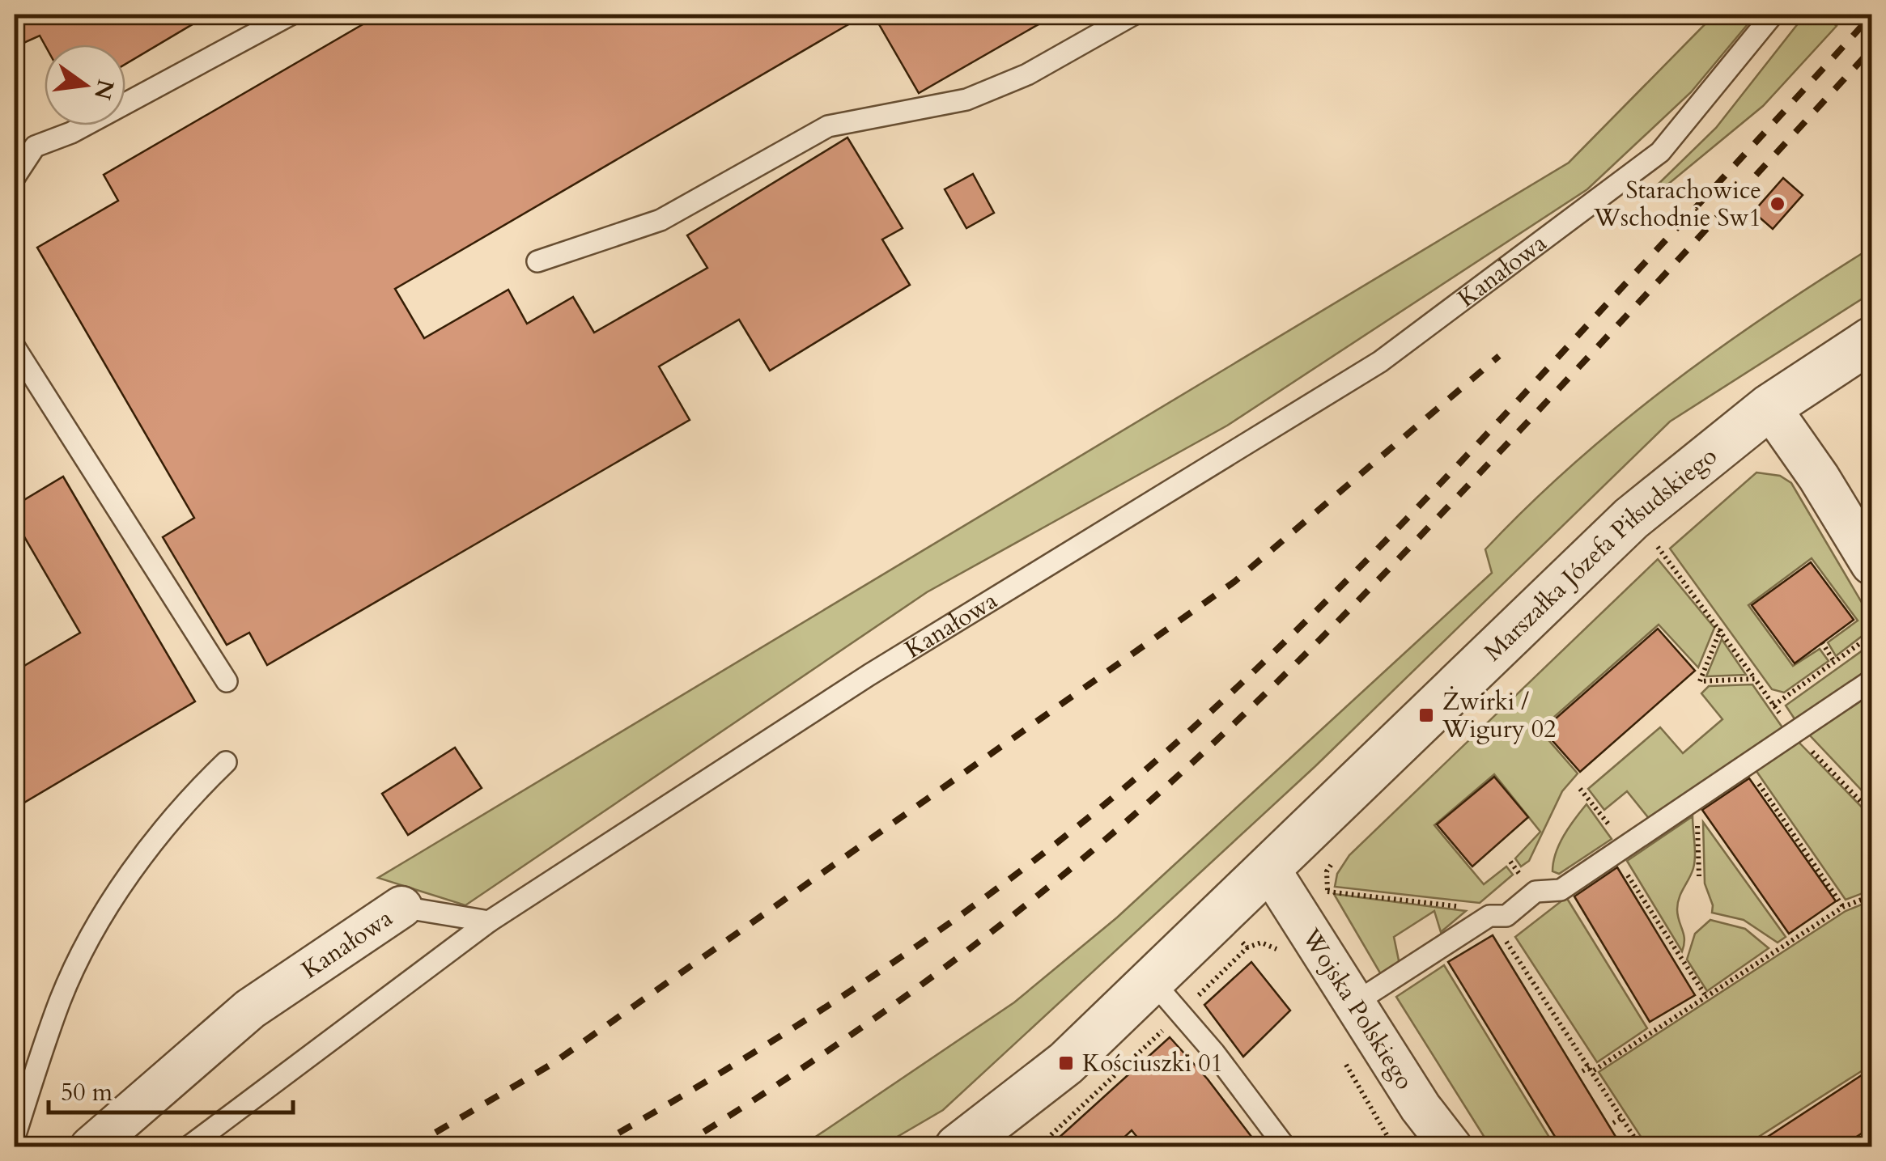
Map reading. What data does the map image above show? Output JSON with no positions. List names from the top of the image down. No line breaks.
{"streets":{"street":["Kanałowa","Marszałka Józefa Piłsudskiego","Wojska Polskiego"]},"crossings":[["Marszałka Józefa Piłsudskiego","Wojska Polskiego"]],"places":{"other":["Starachowice Wschodnie Sw1"],"transit":["Żwirki / Wigury 02","Kościuszki 01"]},"scale_bar":"50 m","north":"right"}
